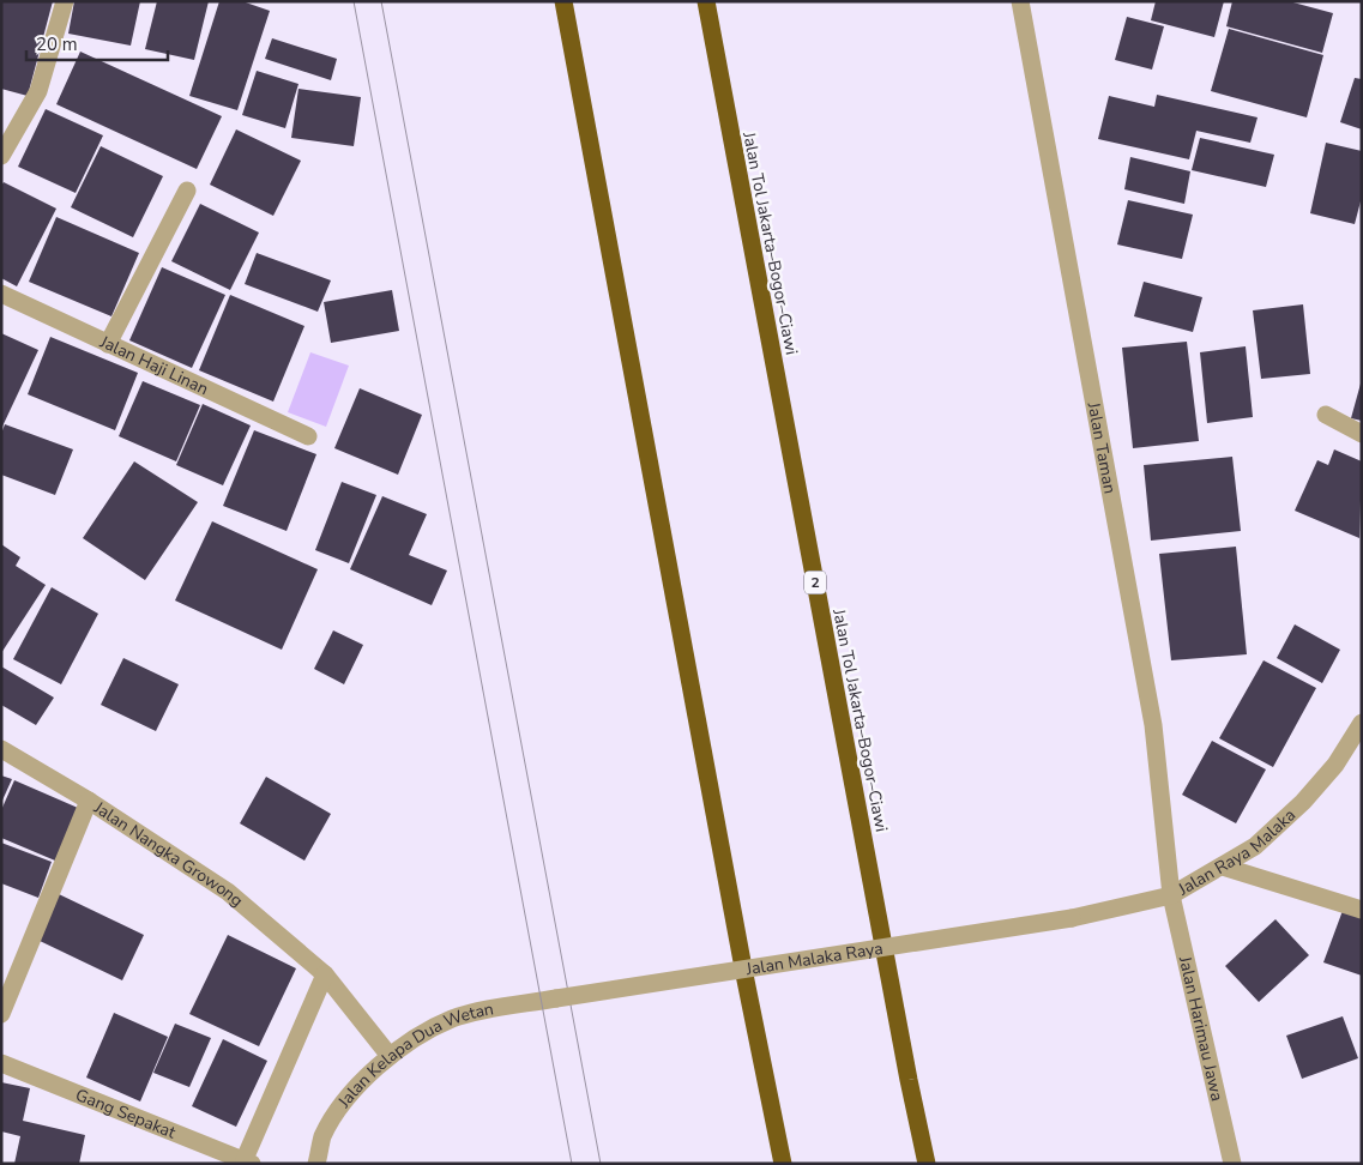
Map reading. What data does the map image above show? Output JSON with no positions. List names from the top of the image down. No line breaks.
{"streets":{"highway":["Jalan Tol Jakarta–Bogor–Ciawi","2"],"street":["Jalan Haji Linan","Jalan Taman","Jalan Raya Malaka","Jalan Nangka Growong","Jalan Malaka Raya","Jalan Harimau Jawa","Jalan Kelapa Dua Wetan","Gang Sepakat"]},"crossings":[["Jalan Taman","Jalan Raya Malaka"],["Jalan Taman","Jalan Harimau Jawa"],["Jalan Raya Malaka","Jalan Malaka Raya"],["Jalan Raya Malaka","Jalan Harimau Jawa"],["Jalan Nangka Growong","Jalan Kelapa Dua Wetan"],["Jalan Malaka Raya","Jalan Kelapa Dua Wetan"]],"scale_bar":"20 m"}
